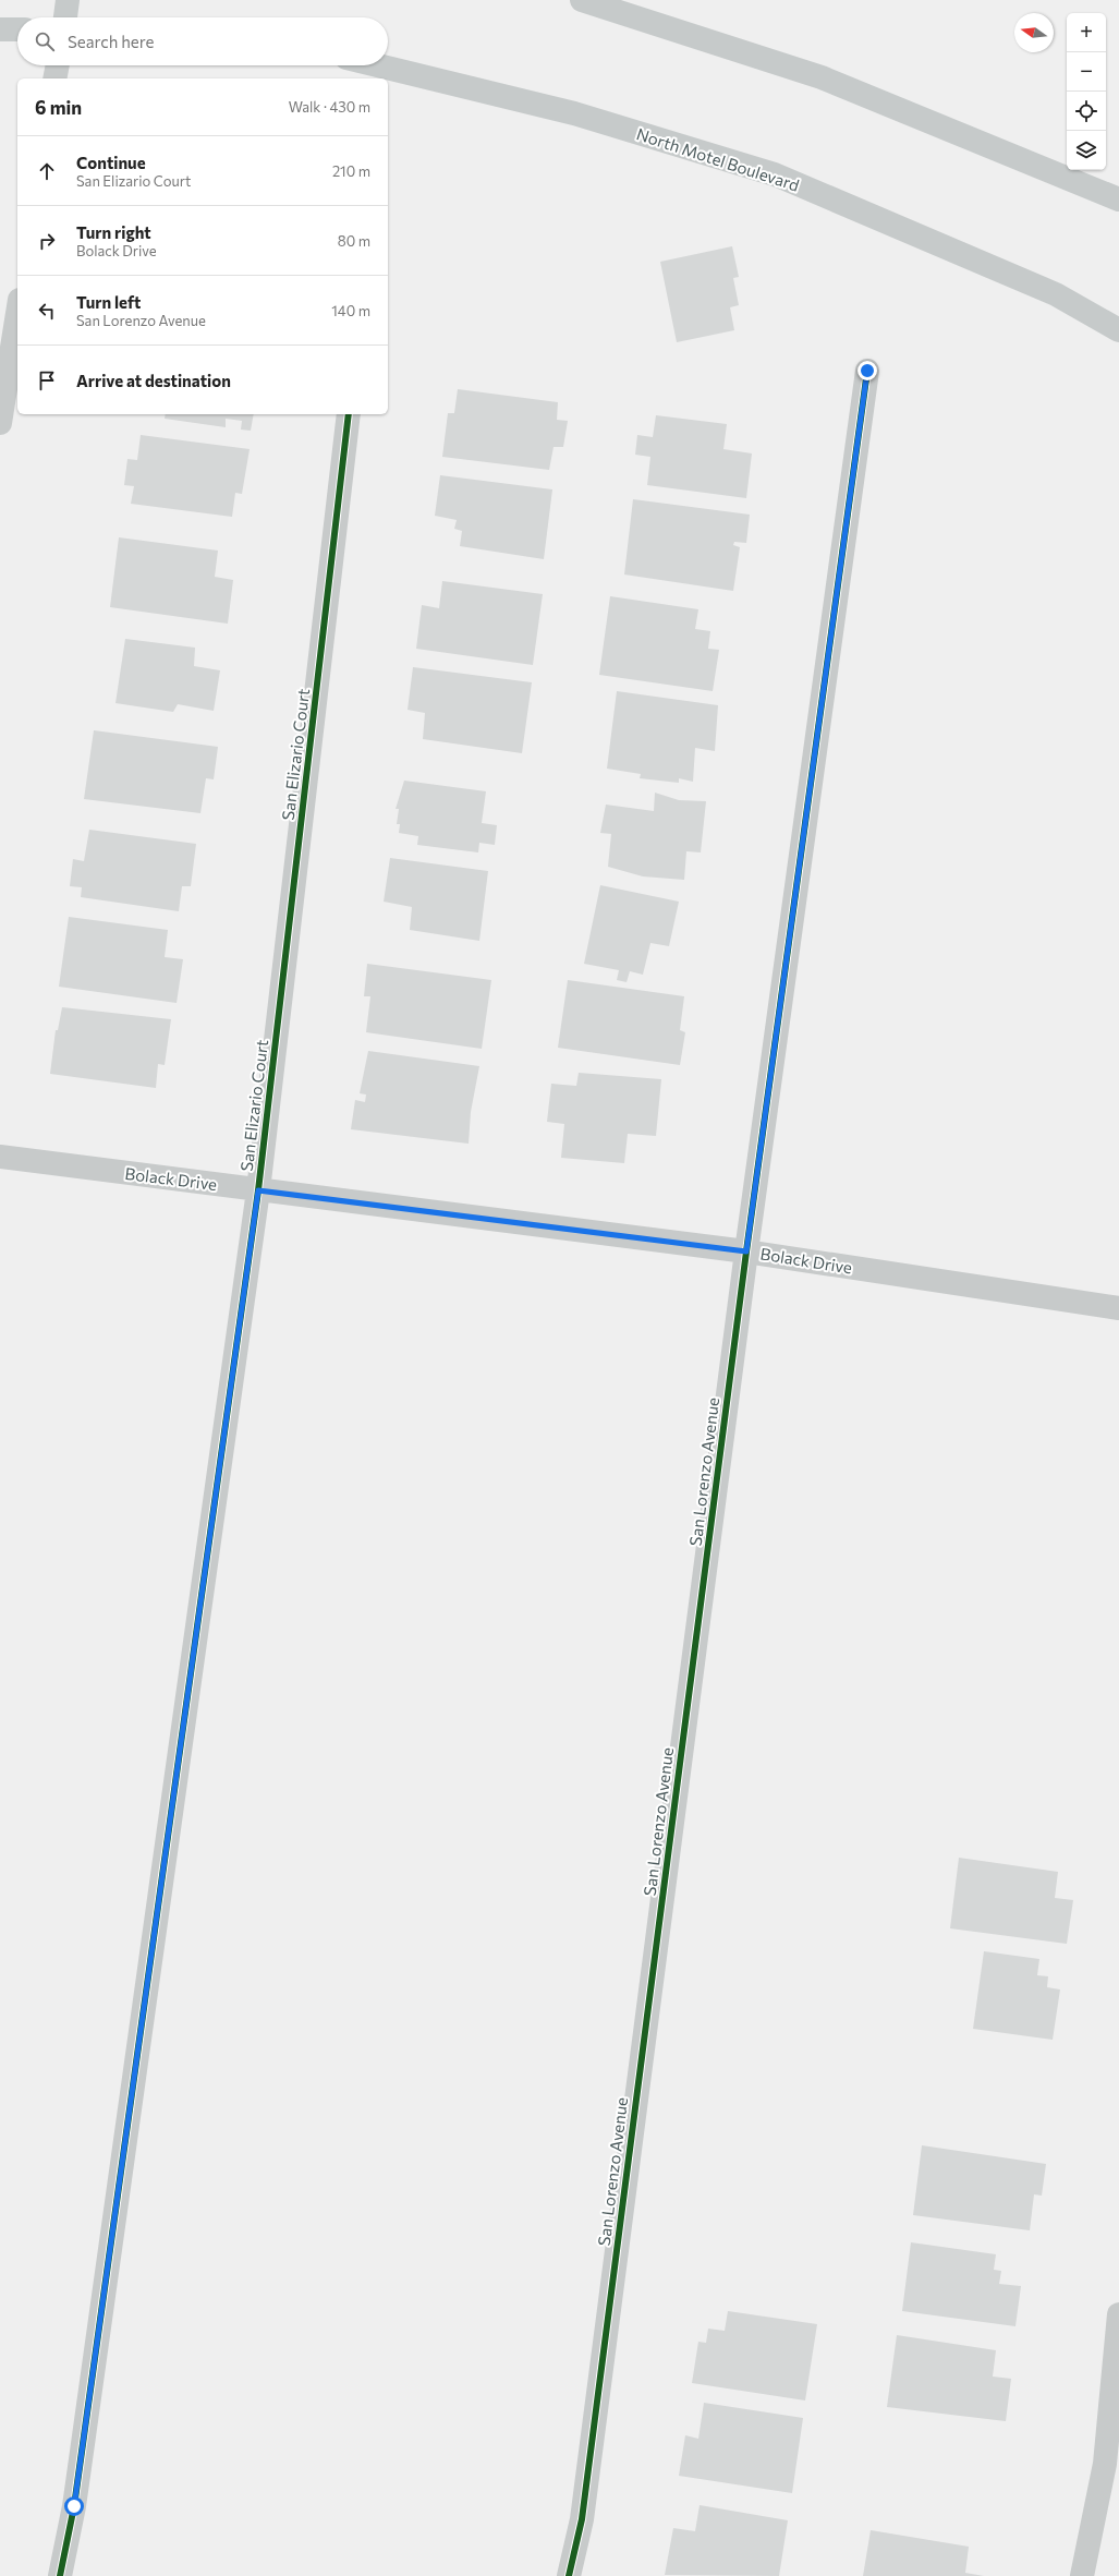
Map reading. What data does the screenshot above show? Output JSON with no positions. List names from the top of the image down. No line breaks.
{"streets":{"street":["North Motel Boulevard","San Elizario Court","Bolack Drive","San Lorenzo Avenue"]},"crossings":[["San Elizario Court","Bolack Drive"],["Bolack Drive","San Lorenzo Avenue"]],"north":"left","page":{"map_buttons":["+","−"],"search":"Search here","heading":["6 min","Walk · 430 m"],"list":[["Continue","San Elizario Court","210 m"],["Turn right","Bolack Drive","80 m"],["Turn left","San Lorenzo Avenue","140 m"],"Arrive at destination"]}}
